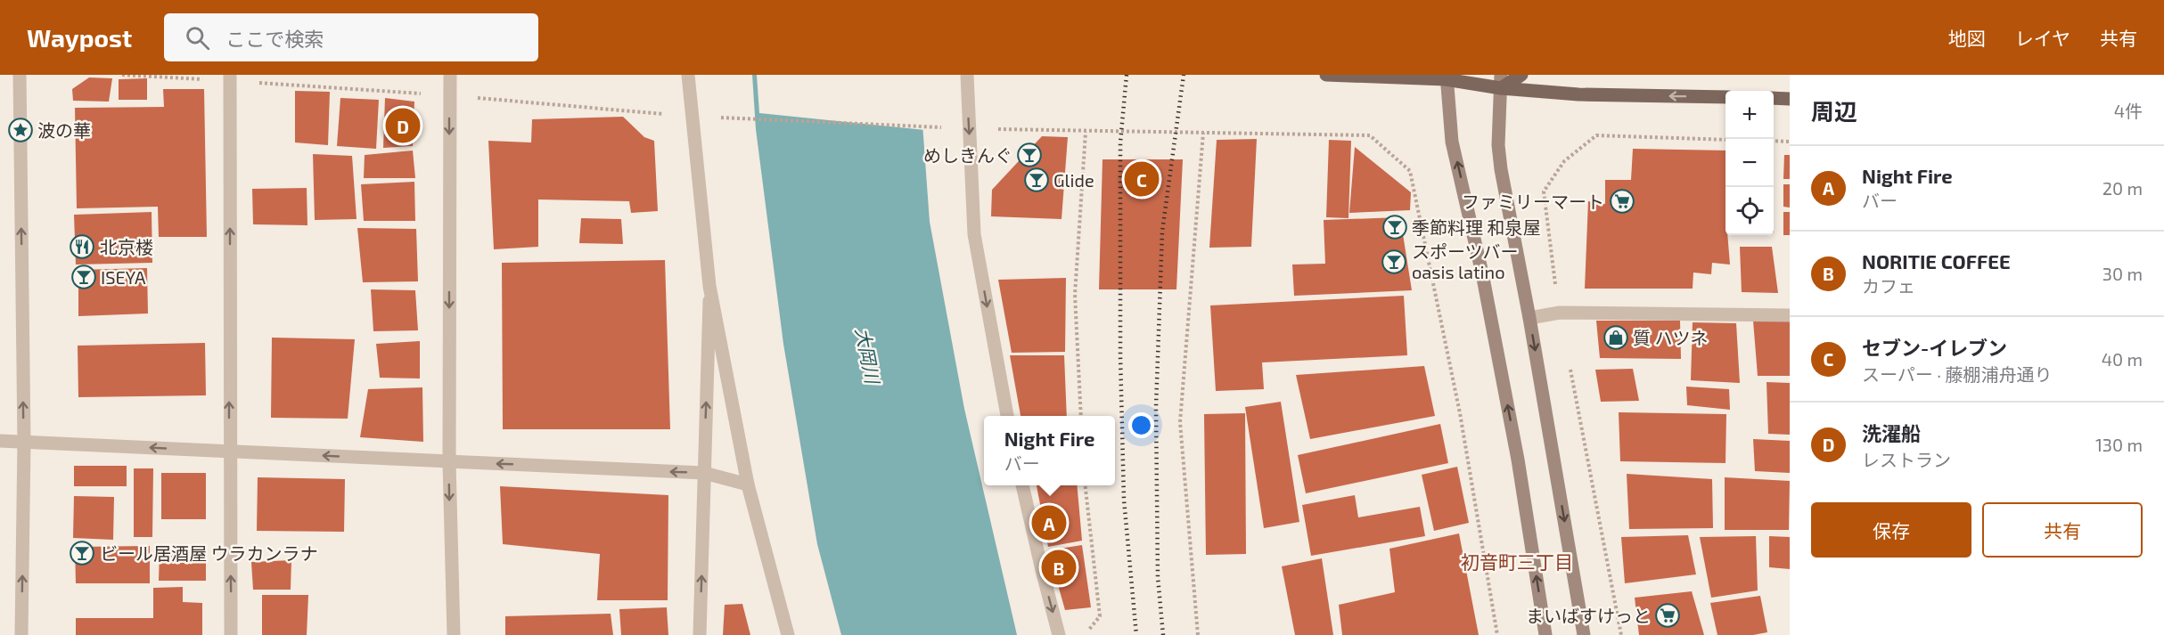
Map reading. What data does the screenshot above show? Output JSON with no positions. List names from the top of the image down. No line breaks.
{"districts":["初音町三丁目"],"water":["大岡川"],"places":{"place":["波の華"],"bar":["めしきんぐ","Glide","季節料理 和泉屋","スポーツバー oasis latino","ISEYA","ビール居酒屋 ウラカンラナ"],"supermarket":["ファミリーマート","まいばすけっと"],"restaurant":["北京楼"],"shop":["質 ハツネ"]},"page":{"header":"Waypost","search":"ここで検索","nav":["地図","レイヤ","共有"],"heading":["周辺","4件"],"map_buttons":["+","−"],"pins":["D","C","A","B"],"list":[{"mark":"A","name":"Night Fire","note":"バー","value":"20 m"},{"mark":"B","name":"NORITIE COFFEE","note":"カフェ","value":"30 m"},{"mark":"C","name":"セブン-イレブン","note":"スーパー · 藤棚浦舟通り","value":"40 m"},{"mark":"D","name":"洗濯船","note":"レストラン","value":"130 m"}],"popup":["Night Fire","バー"],"buttons":["保存","共有"]}}
